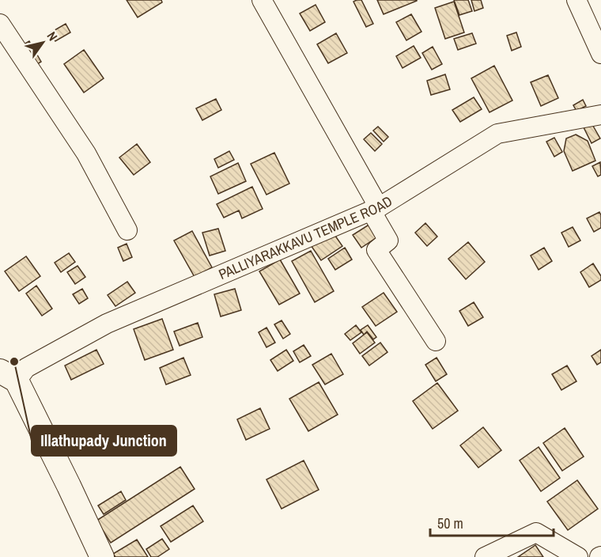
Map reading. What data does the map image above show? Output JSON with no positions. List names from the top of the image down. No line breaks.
{"streets":{"street":["PALLIYARAKKAVU TEMPLE ROAD"]},"places":["Illathupady Junction"],"scale_bar":"50 m","north":"top right"}
